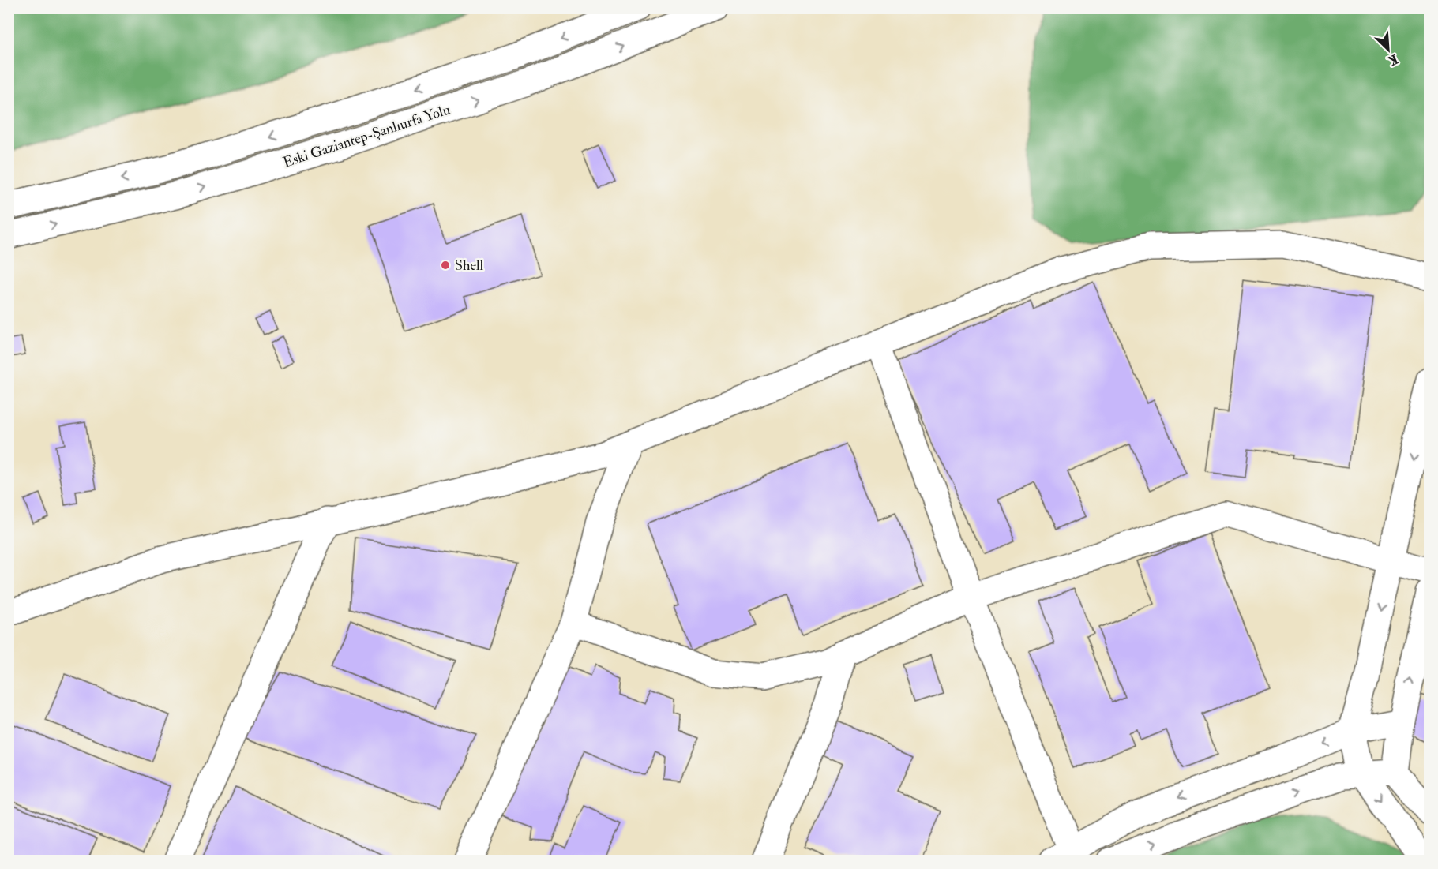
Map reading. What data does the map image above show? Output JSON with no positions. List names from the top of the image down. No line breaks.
{"streets":{"main road":["Eski Gaziantep-Şanlıurfa Yolu"]},"places":["Shell"],"north":"bottom right"}
